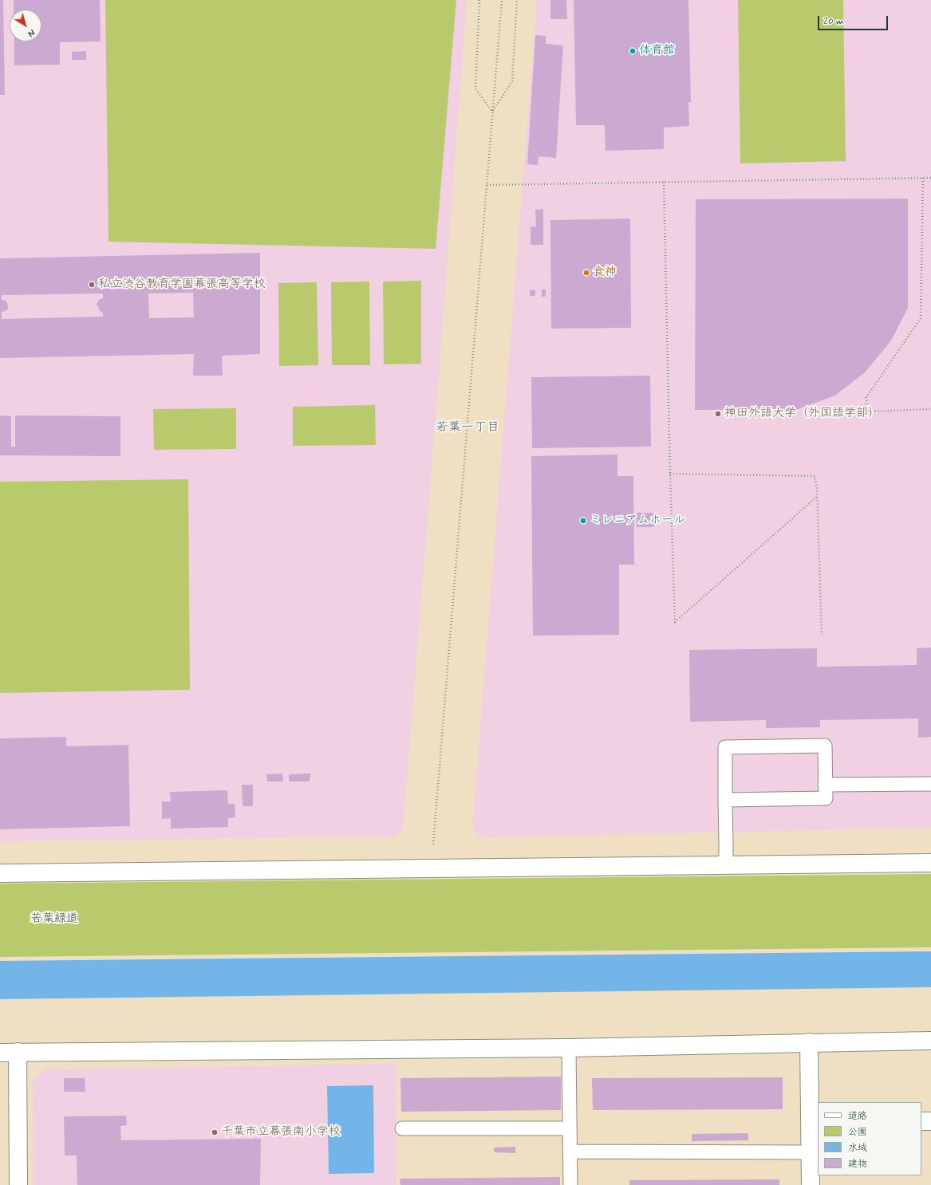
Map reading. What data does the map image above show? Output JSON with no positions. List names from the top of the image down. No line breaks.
{"districts":["若葉一丁目"],"parks":["若葉緑道"],"places":["体育館","食神","私立渋谷教育学園幕張高等学校","神田外語大学（外国語学部）","ミレニアムホール","千葉市立幕張南小学校"],"legend":["道路","公園","水域","建物"],"scale_bar":"20 m","north":"bottom right"}
